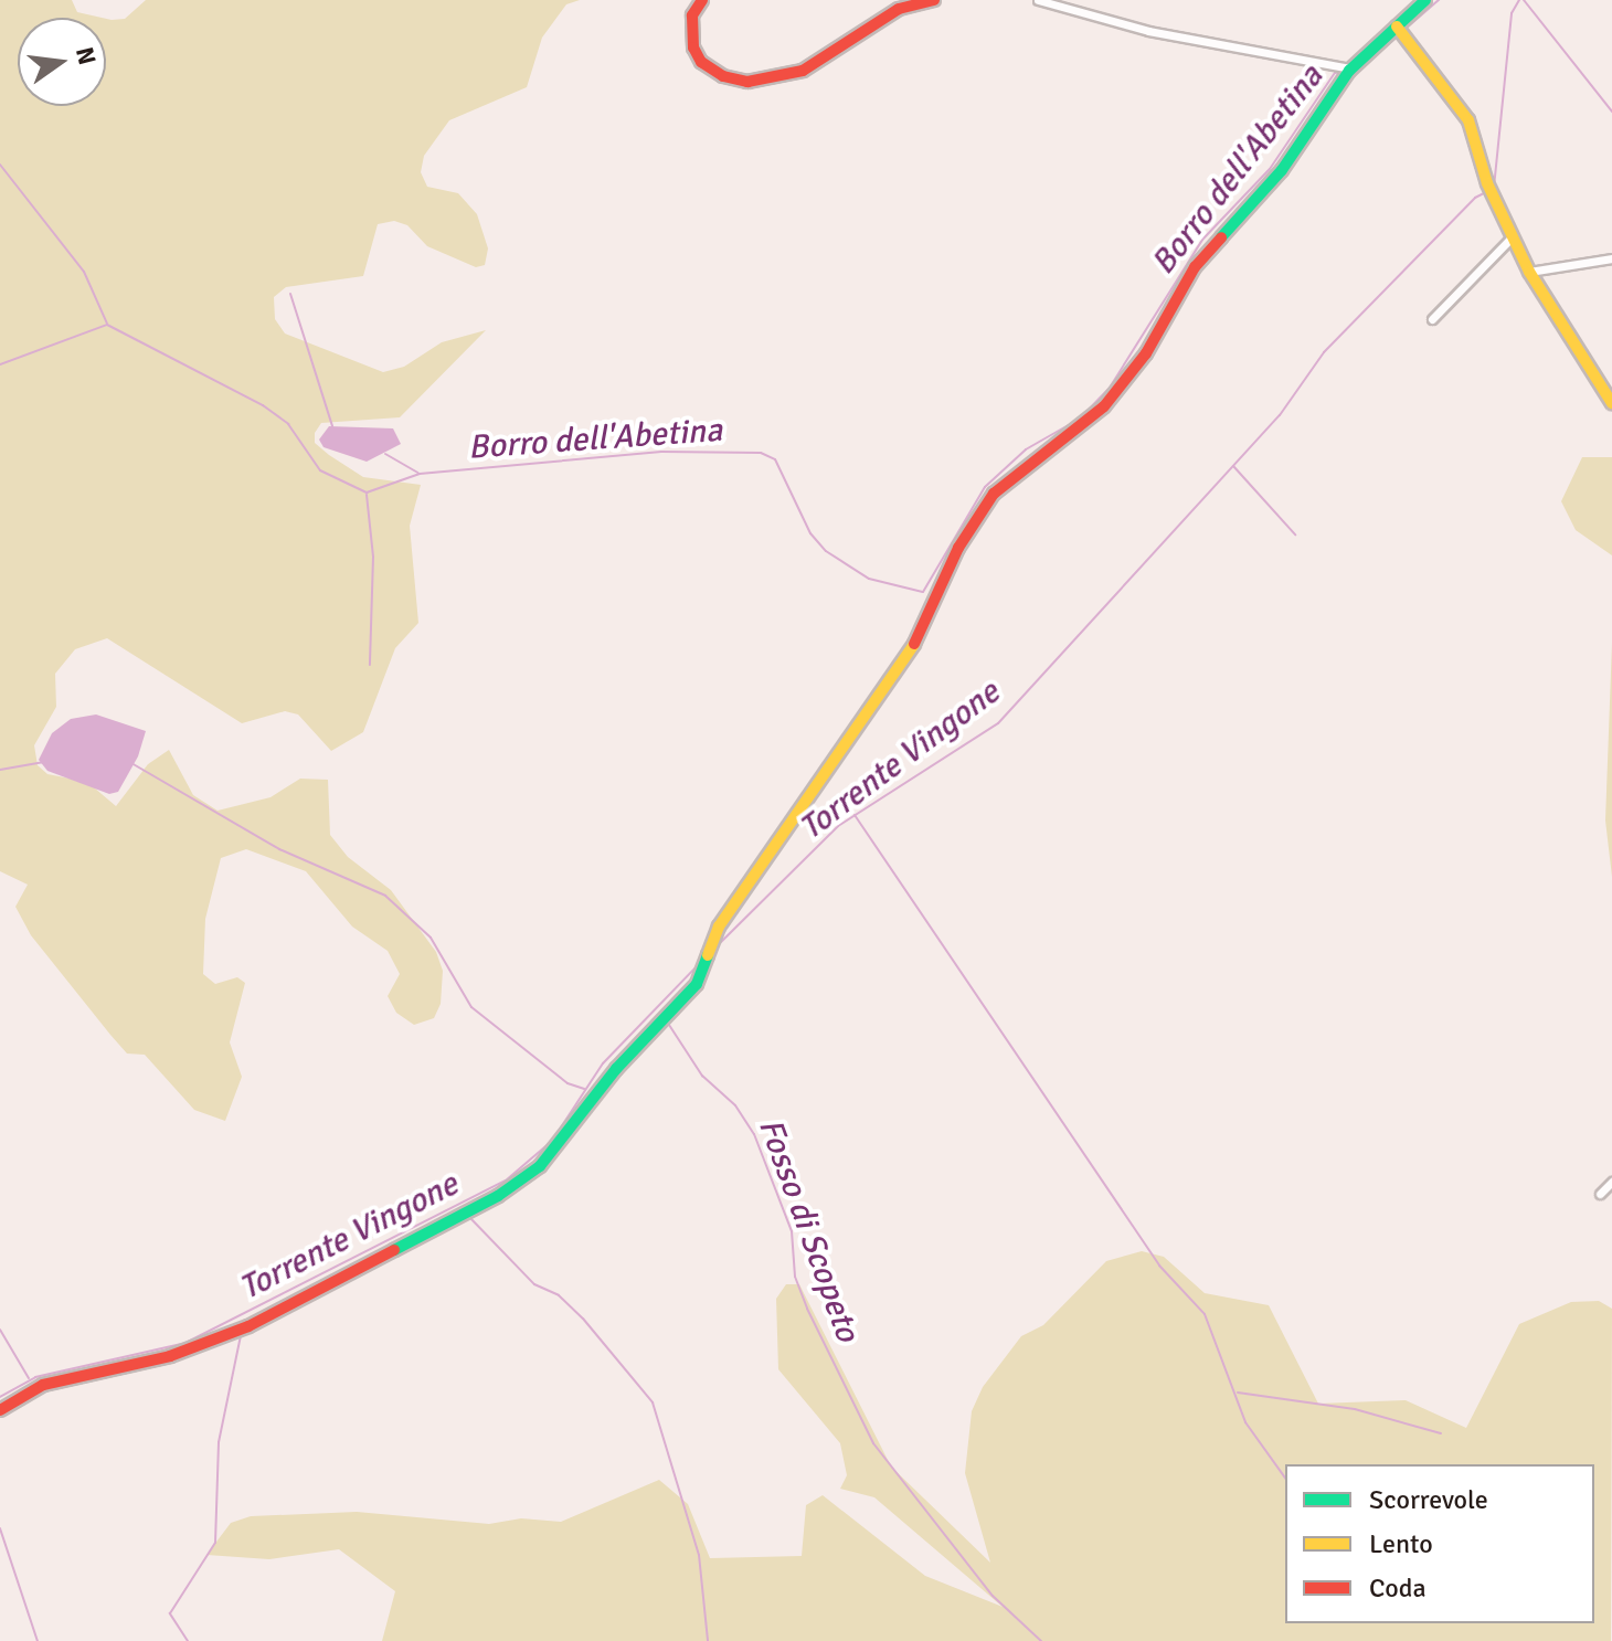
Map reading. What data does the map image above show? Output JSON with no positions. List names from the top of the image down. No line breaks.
{"water":["Borro dell'Abetina","Torrente Vingone","Fosso di Scopeto"],"legend":["Scorrevole","Lento","Coda"],"north":"right"}
